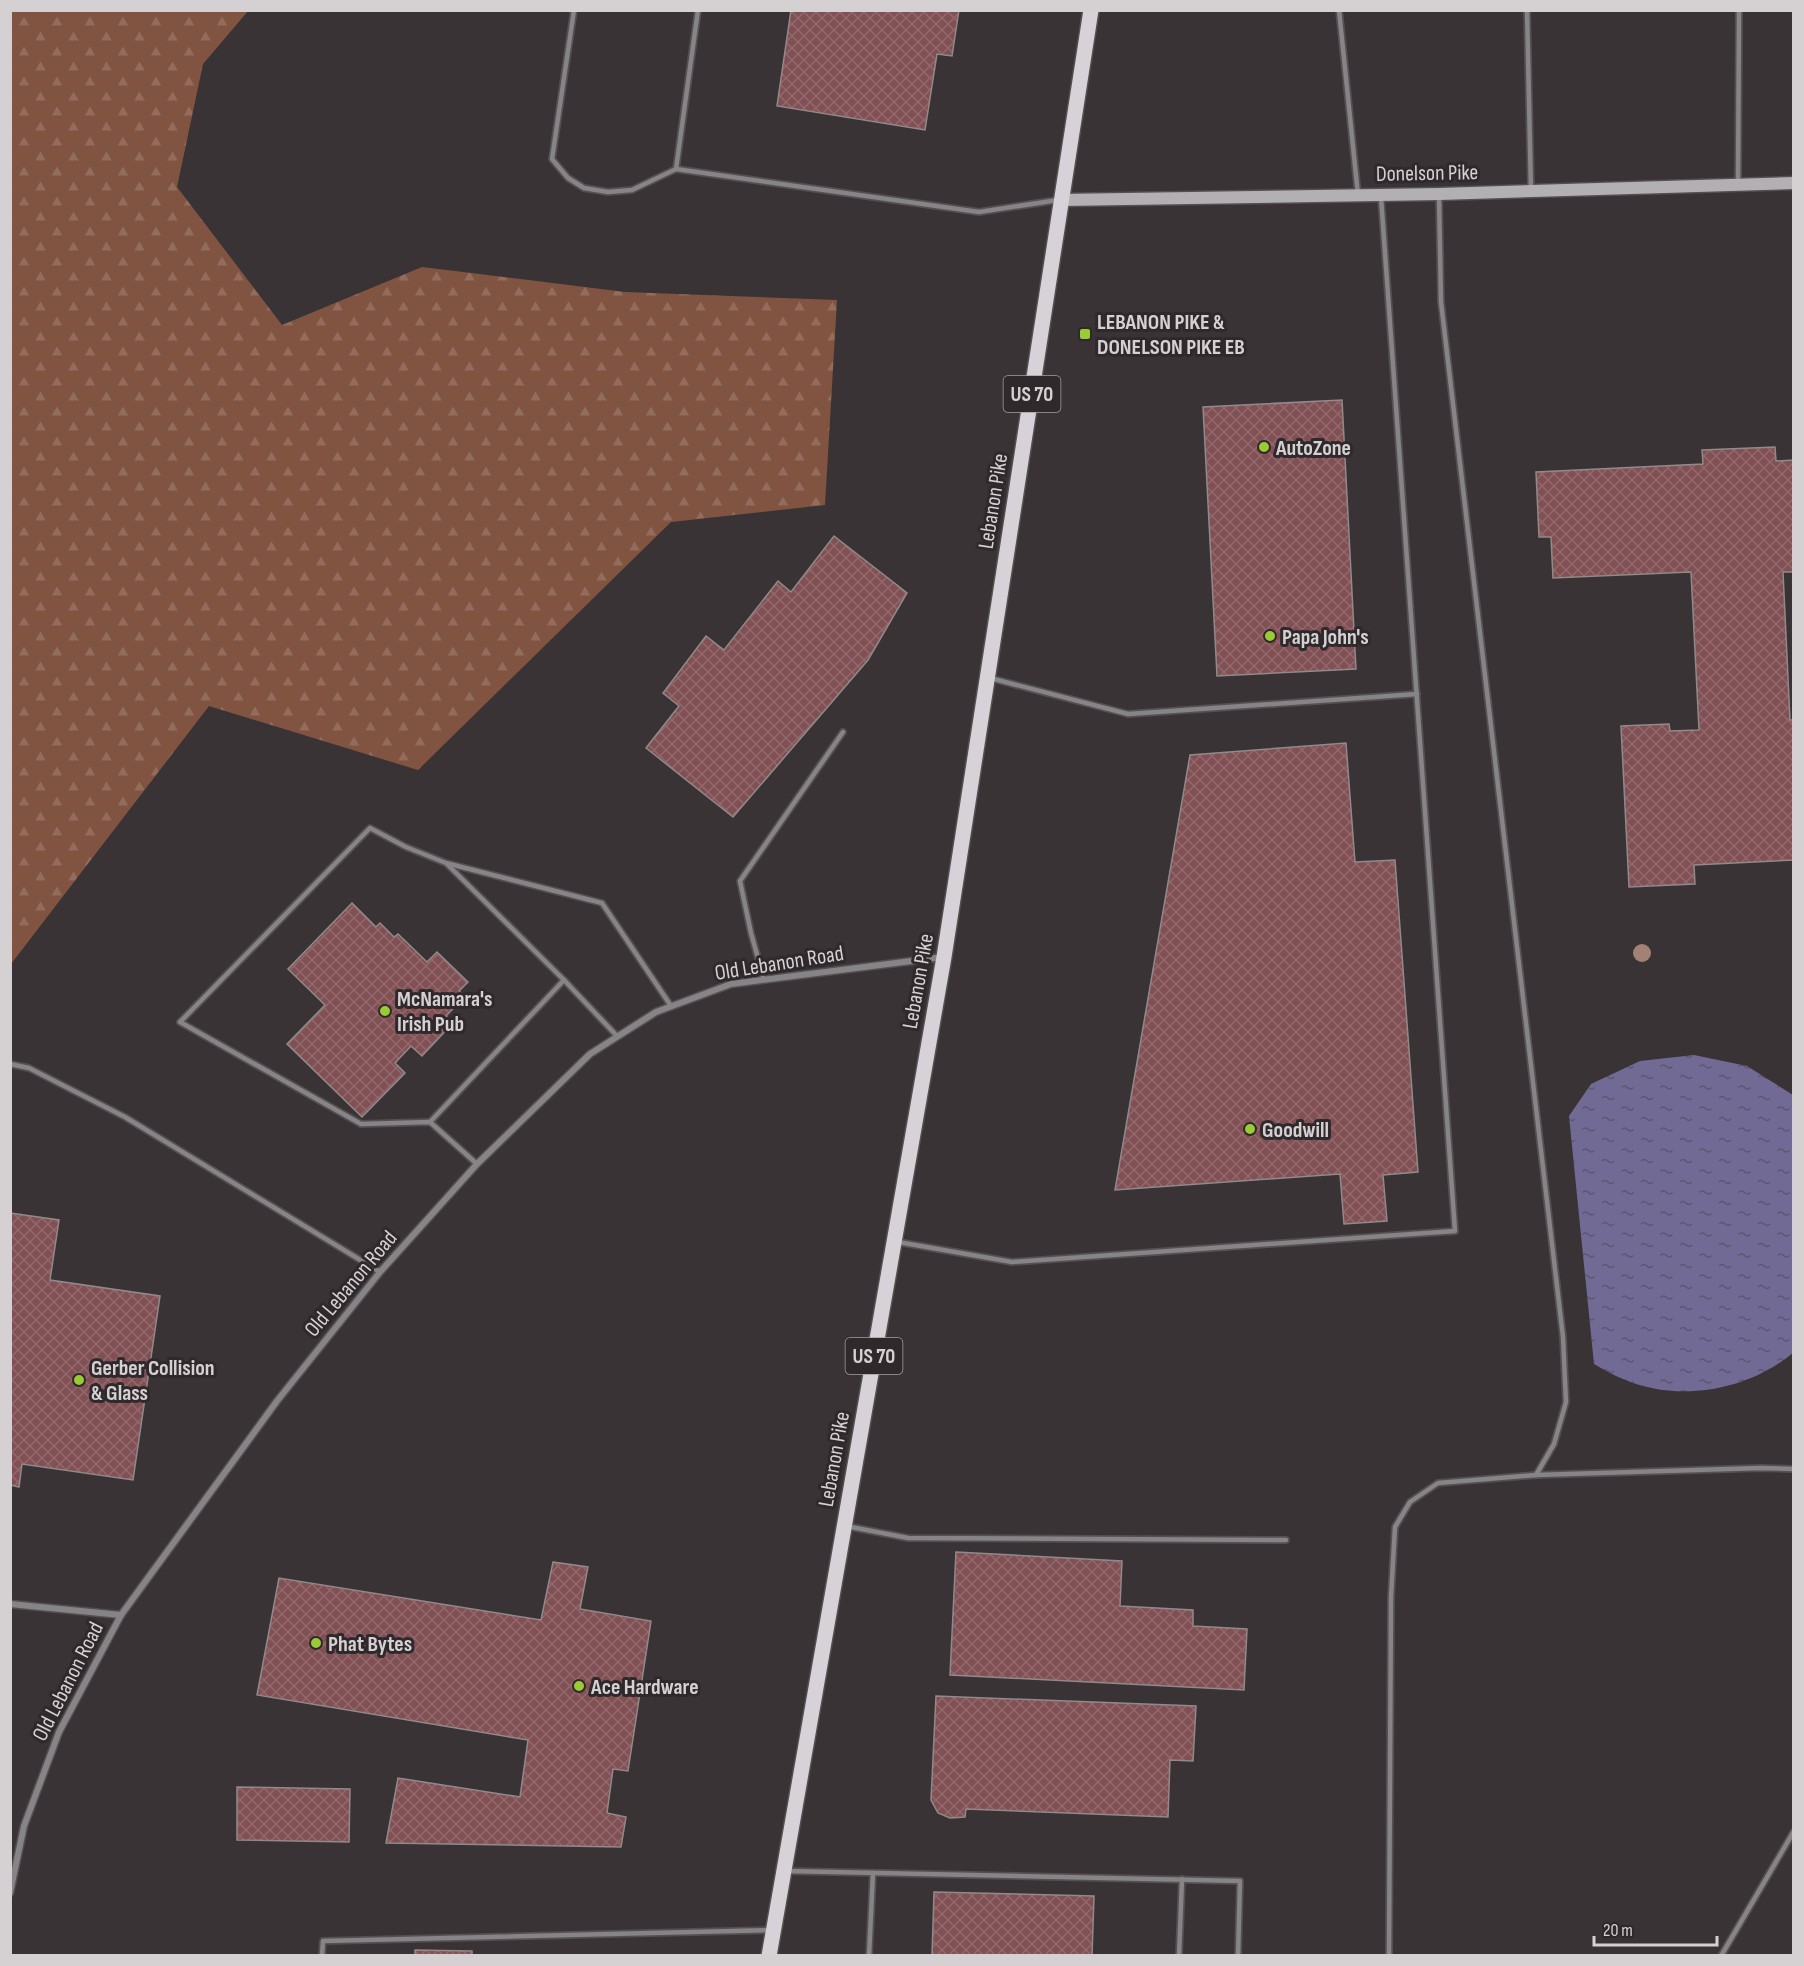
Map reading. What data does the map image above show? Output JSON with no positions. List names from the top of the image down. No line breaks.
{"streets":{"main road":["Donelson Pike","US 70","Lebanon Pike"],"street":["Old Lebanon Road"]},"crossings":[["Donelson Pike","Lebanon Pike"],["Lebanon Pike","Old Lebanon Road"]],"places":{"transit":["LEBANON PIKE & DONELSON PIKE EB"],"other":["AutoZone","Papa John's","McNamara's Irish Pub","Goodwill","Gerber Collision & Glass","Phat Bytes","Ace Hardware"]},"scale_bar":"20 m"}
